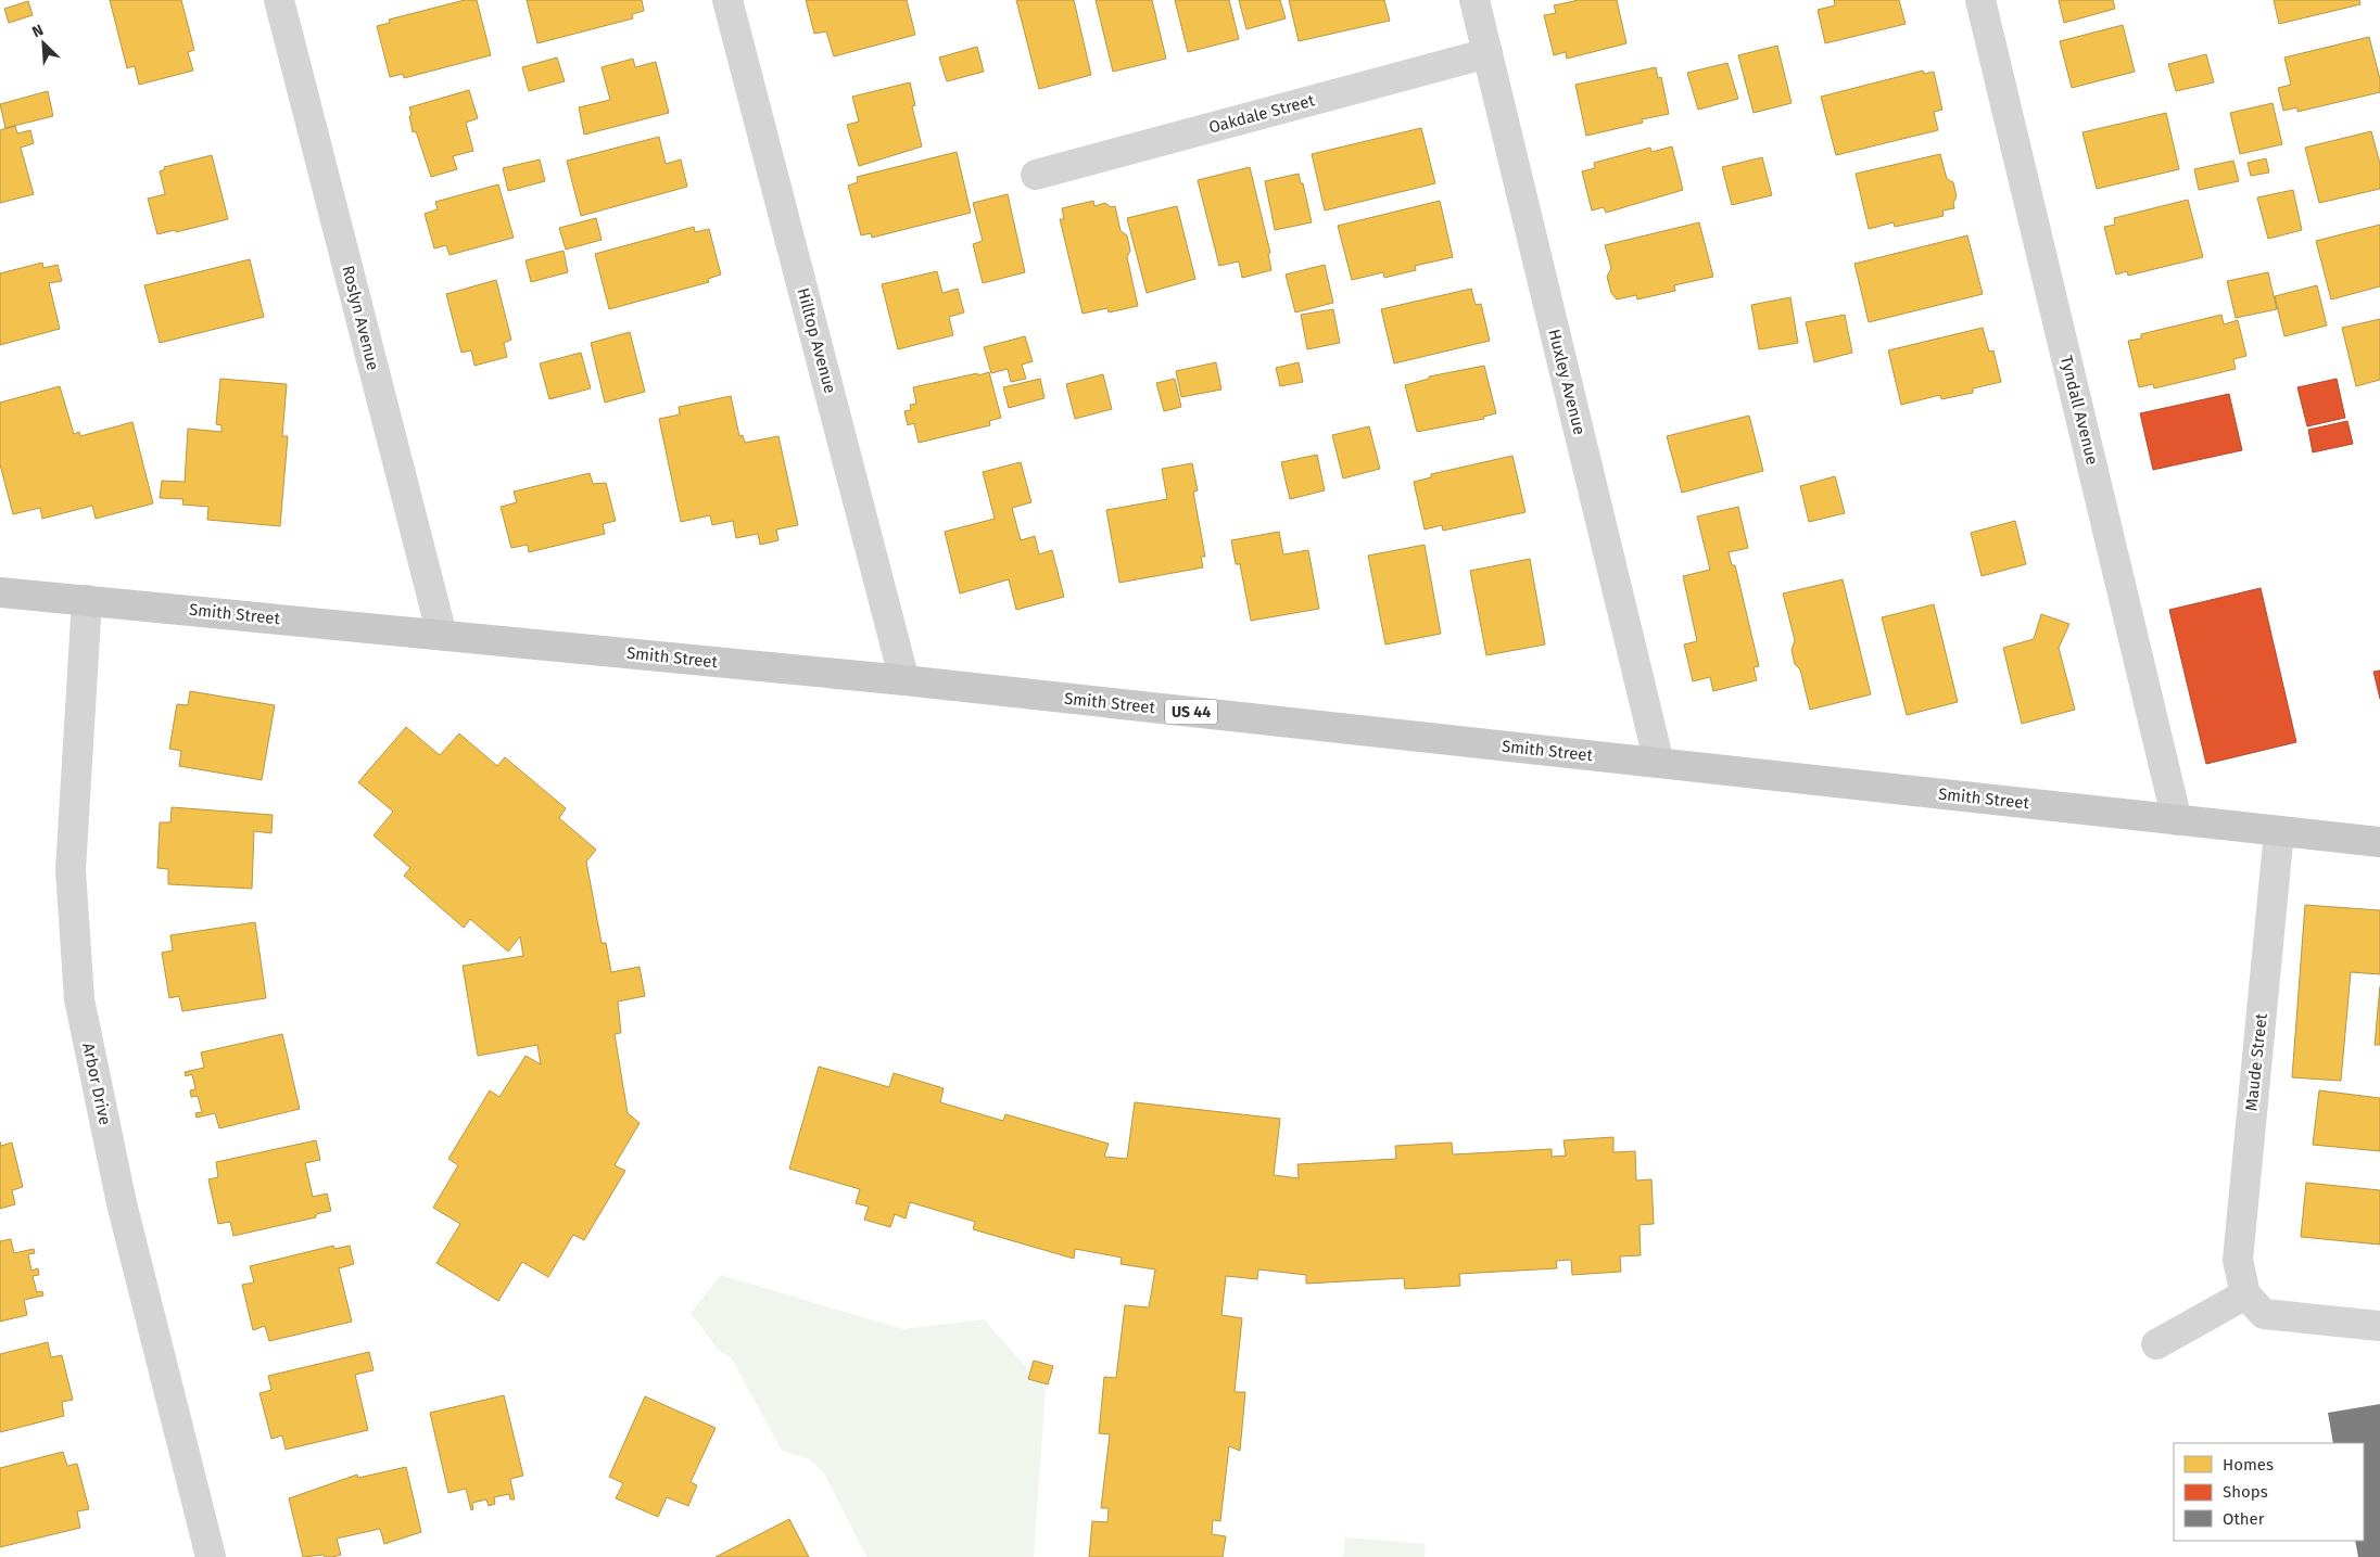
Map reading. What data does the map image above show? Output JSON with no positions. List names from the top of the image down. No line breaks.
{"streets":{"main road":["Smith Street","US 44"],"street":["Oakdale Street","Roslyn Avenue","Hilltop Avenue","Huxley Avenue","Tyndall Avenue","Maude Street","Arbor Drive"]},"crossings":[["Oakdale Street","Huxley Avenue"],["Roslyn Avenue","Smith Street"],["Hilltop Avenue","Smith Street"],["Huxley Avenue","Smith Street"],["Tyndall Avenue","Smith Street"],["Smith Street","Maude Street"],["Smith Street","Arbor Drive"]],"legend":["Homes","Shops","Other"],"north":"top left"}
